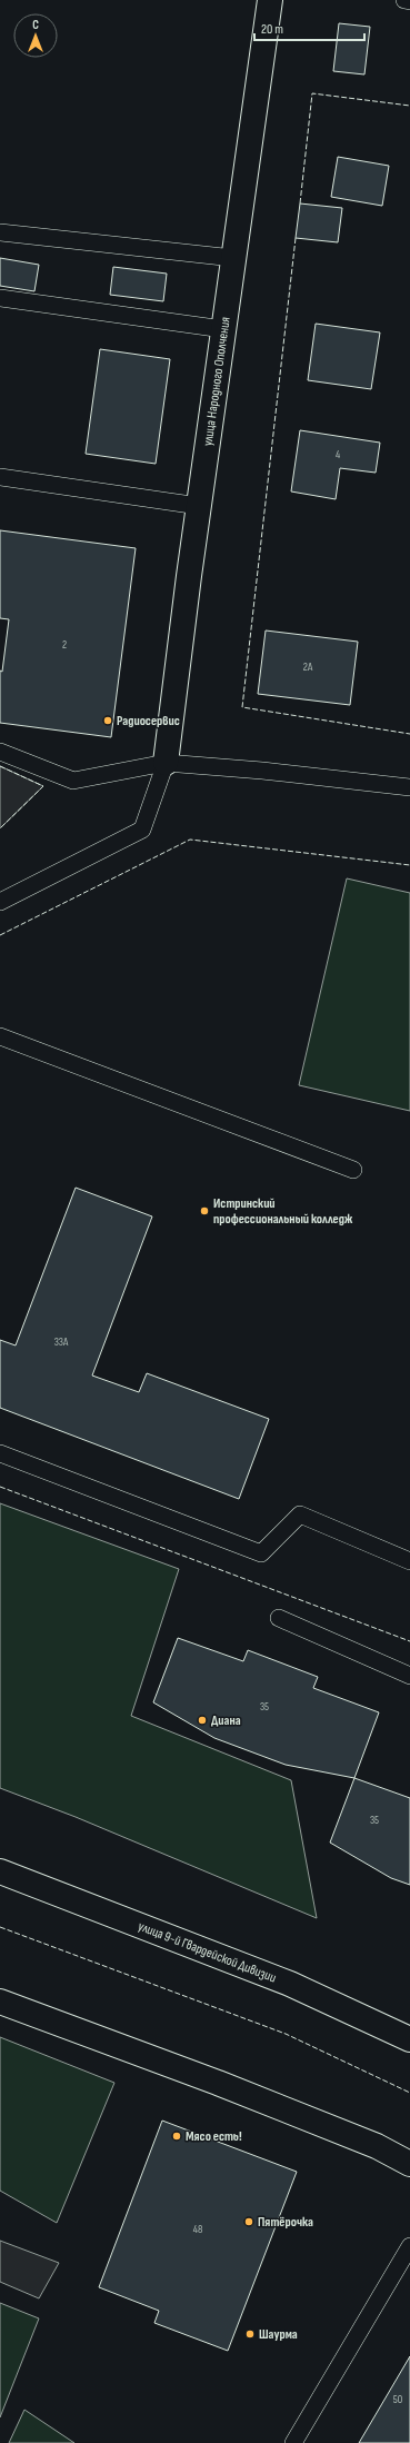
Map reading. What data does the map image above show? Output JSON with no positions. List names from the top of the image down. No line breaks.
{"streets":{"street":["улица Народного Ополчения","улица 9-й Гвардейской Дивизии"]},"places":["Радиосервис","Истринский профессиональный колледж","Диана","Мясо есть!","Пятёрочка","Шаурма"],"house_numbers":["4","2","2А","33А","35","35","48","50"],"scale_bar":"20 m","north":"top"}
